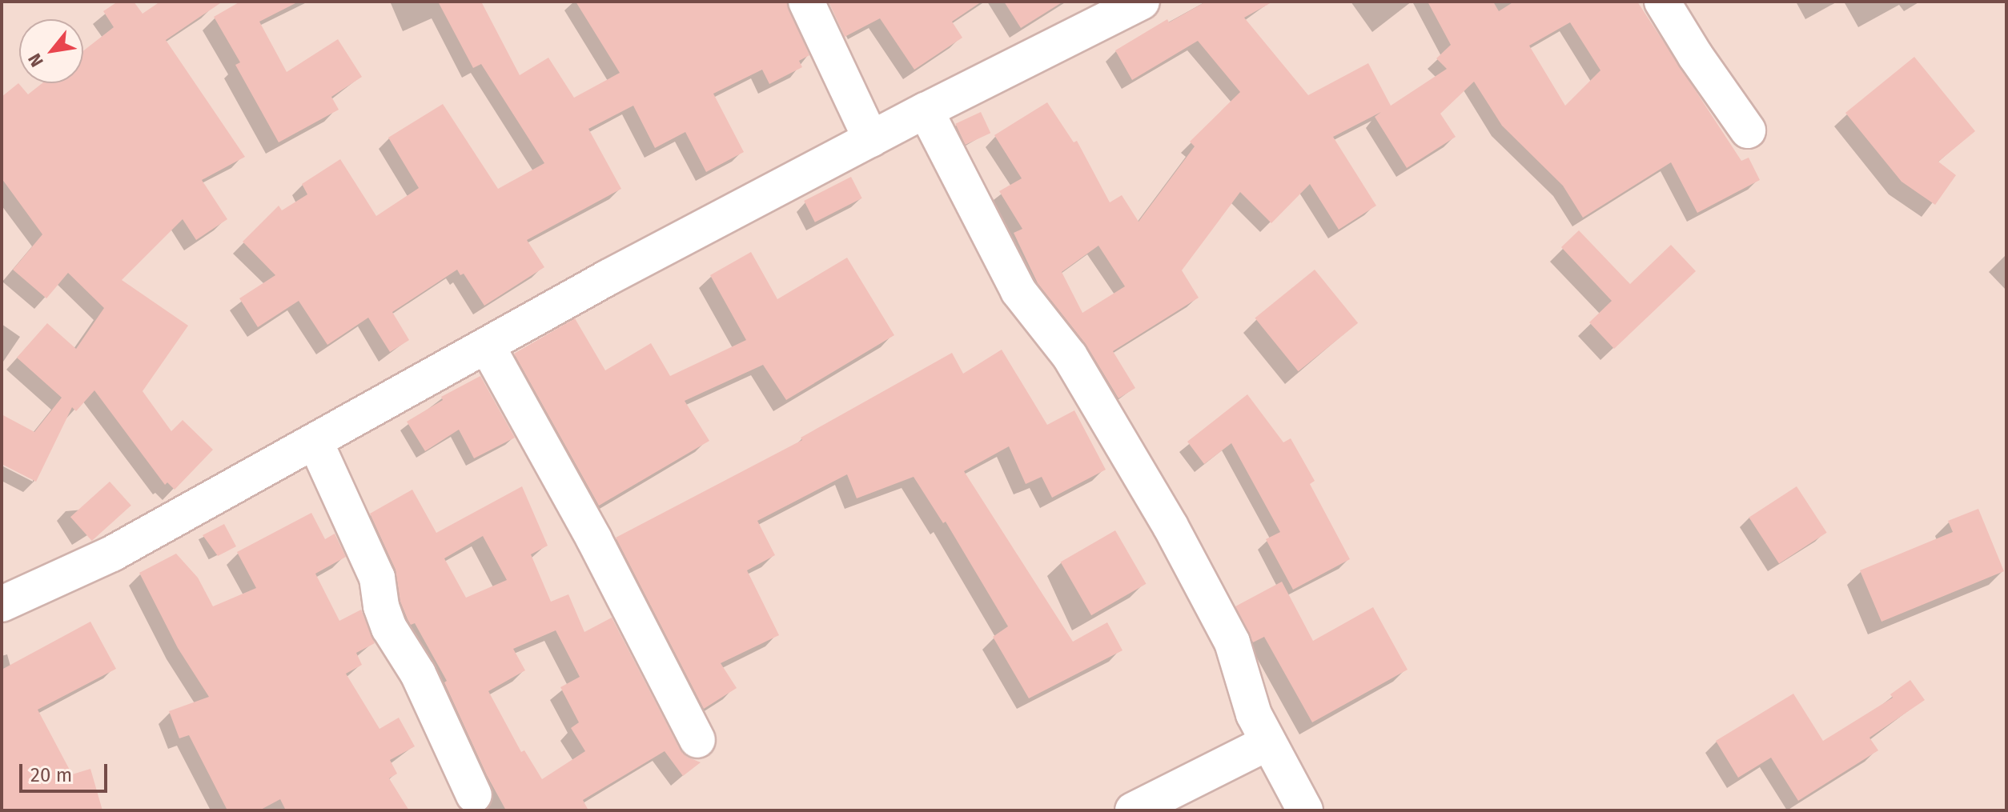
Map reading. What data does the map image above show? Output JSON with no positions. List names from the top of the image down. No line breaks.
{"scale_bar":"20 m","north":"bottom left"}
